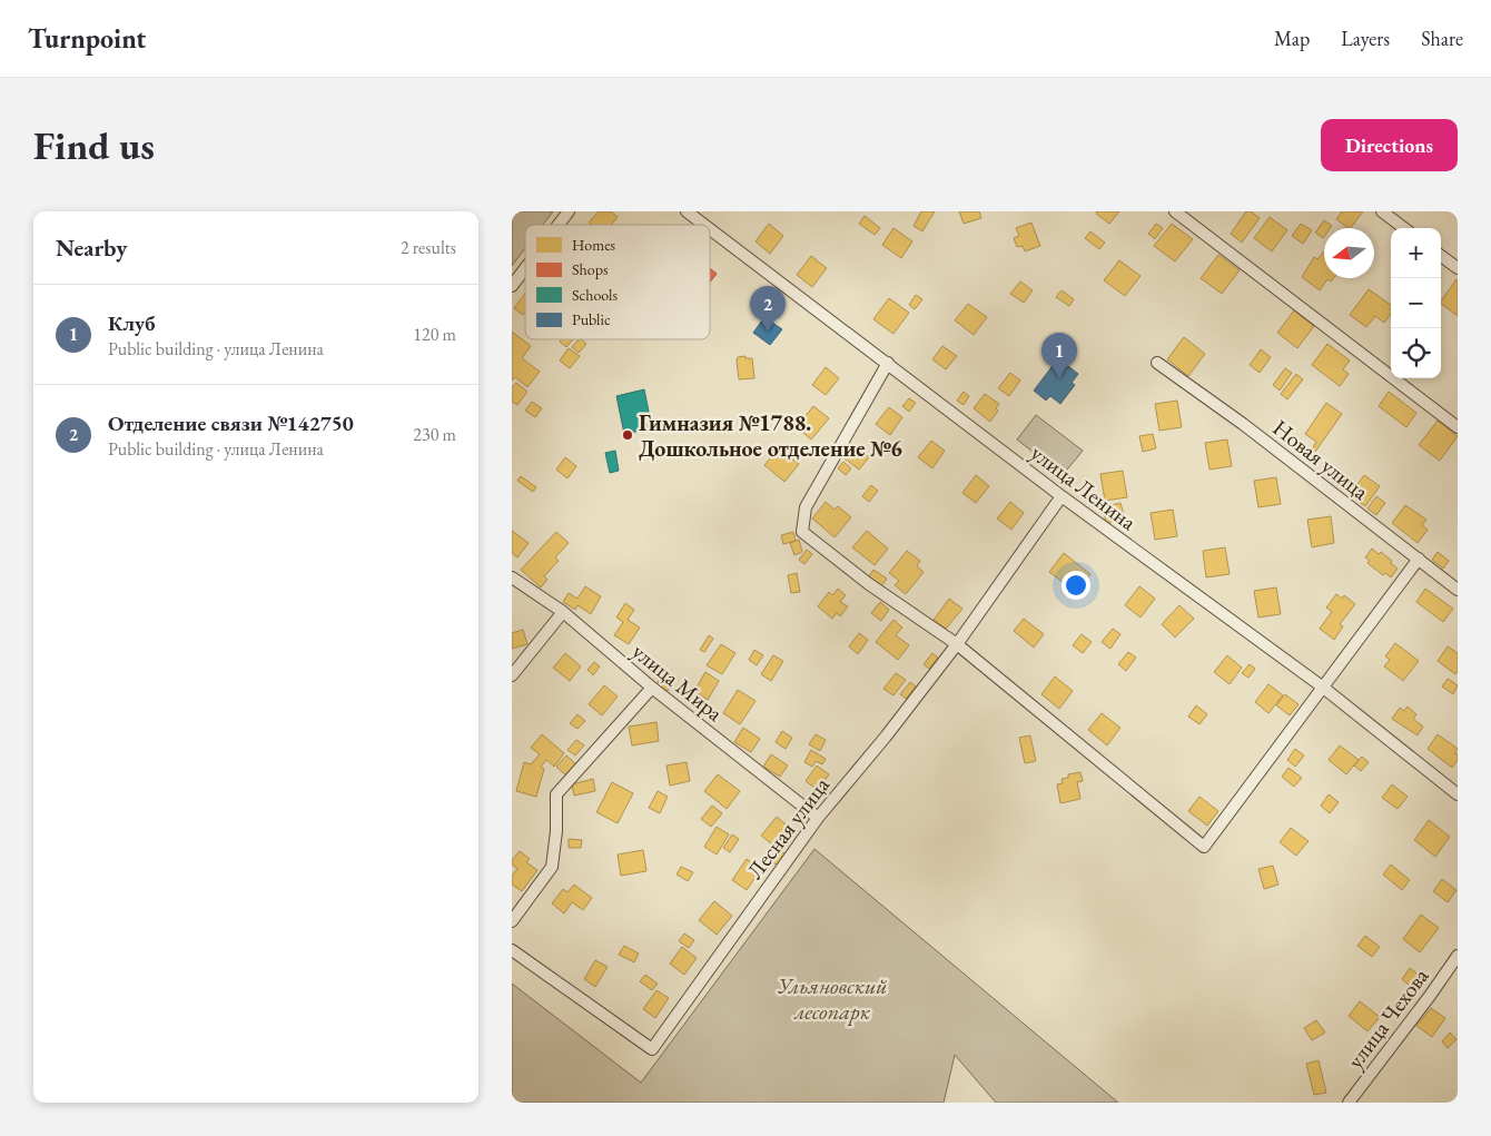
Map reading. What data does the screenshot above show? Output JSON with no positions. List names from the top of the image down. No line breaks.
{"streets":{"street":["Новая улица","улица Ленина","улица Мира","Лесная улица","улица Чехова"]},"crossings":[["улица Ленина","Лесная улица"],["улица Мира","Лесная улица"]],"parks":["Ульяновский лесопарк"],"places":["Гимназия №1788. Дошкольное отделение №6"],"legend":["Homes","Shops","Schools","Public"],"north":"left","page":{"header":"Turnpoint","nav":["Map","Layers","Share"],"buttons":"Directions","title":"Find us","heading":["Nearby","2 results"],"map_buttons":["+","−"],"list":[{"mark":"1","name":"Клуб","note":"Public building · улица Ленина","value":"120 m"},{"mark":"2","name":"Отделение связи №142750","note":"Public building · улица Ленина","value":"230 m"}],"pins":["2","1"]}}
